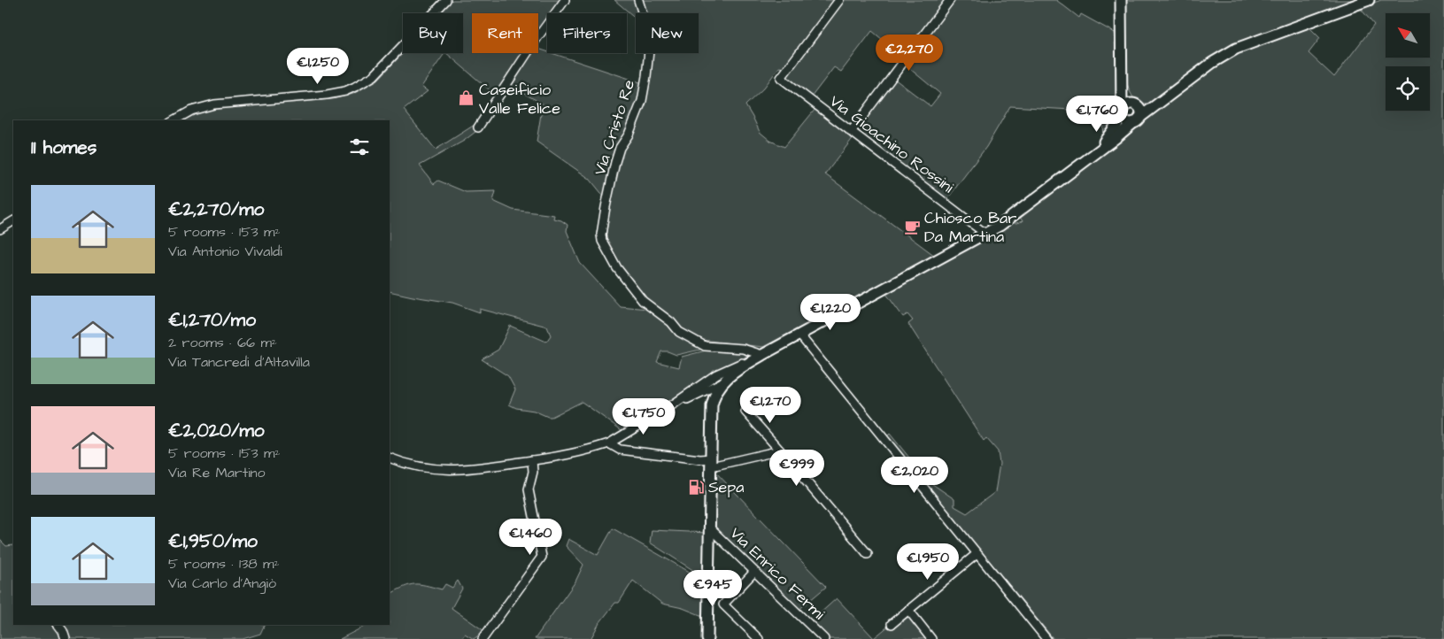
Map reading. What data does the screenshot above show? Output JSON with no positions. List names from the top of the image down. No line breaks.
{"streets":{"street":["Via Cristo Re","Via Gioachino Rossini","Via Enrico Fermi"]},"places":{"shop":["Caseificio Valle Felice"],"cafe":["Chiosco Bar Da Martina"],"fuel station":["Sepa"]},"north":"top left","page":{"chip":["Buy","Rent","Filters","New"],"price":["€2,270","€1,250","€1,760","€1,220","€1,270","€1,750","€999","€2,020","€1,460","€1,950","€945"],"heading":"11 homes","list":[{"name":"€2,270/mo","note":"5 rooms · 153 m² · Via Antonio Vivaldi"},{"name":"€1,270/mo","note":"2 rooms · 66 m² · Via Tancredi d'Altavilla"},{"name":"€2,020/mo","note":"5 rooms · 153 m² · Via Re Martino"},{"name":"€1,950/mo","note":"5 rooms · 138 m² · Via Carlo d'Angiò"}]}}
